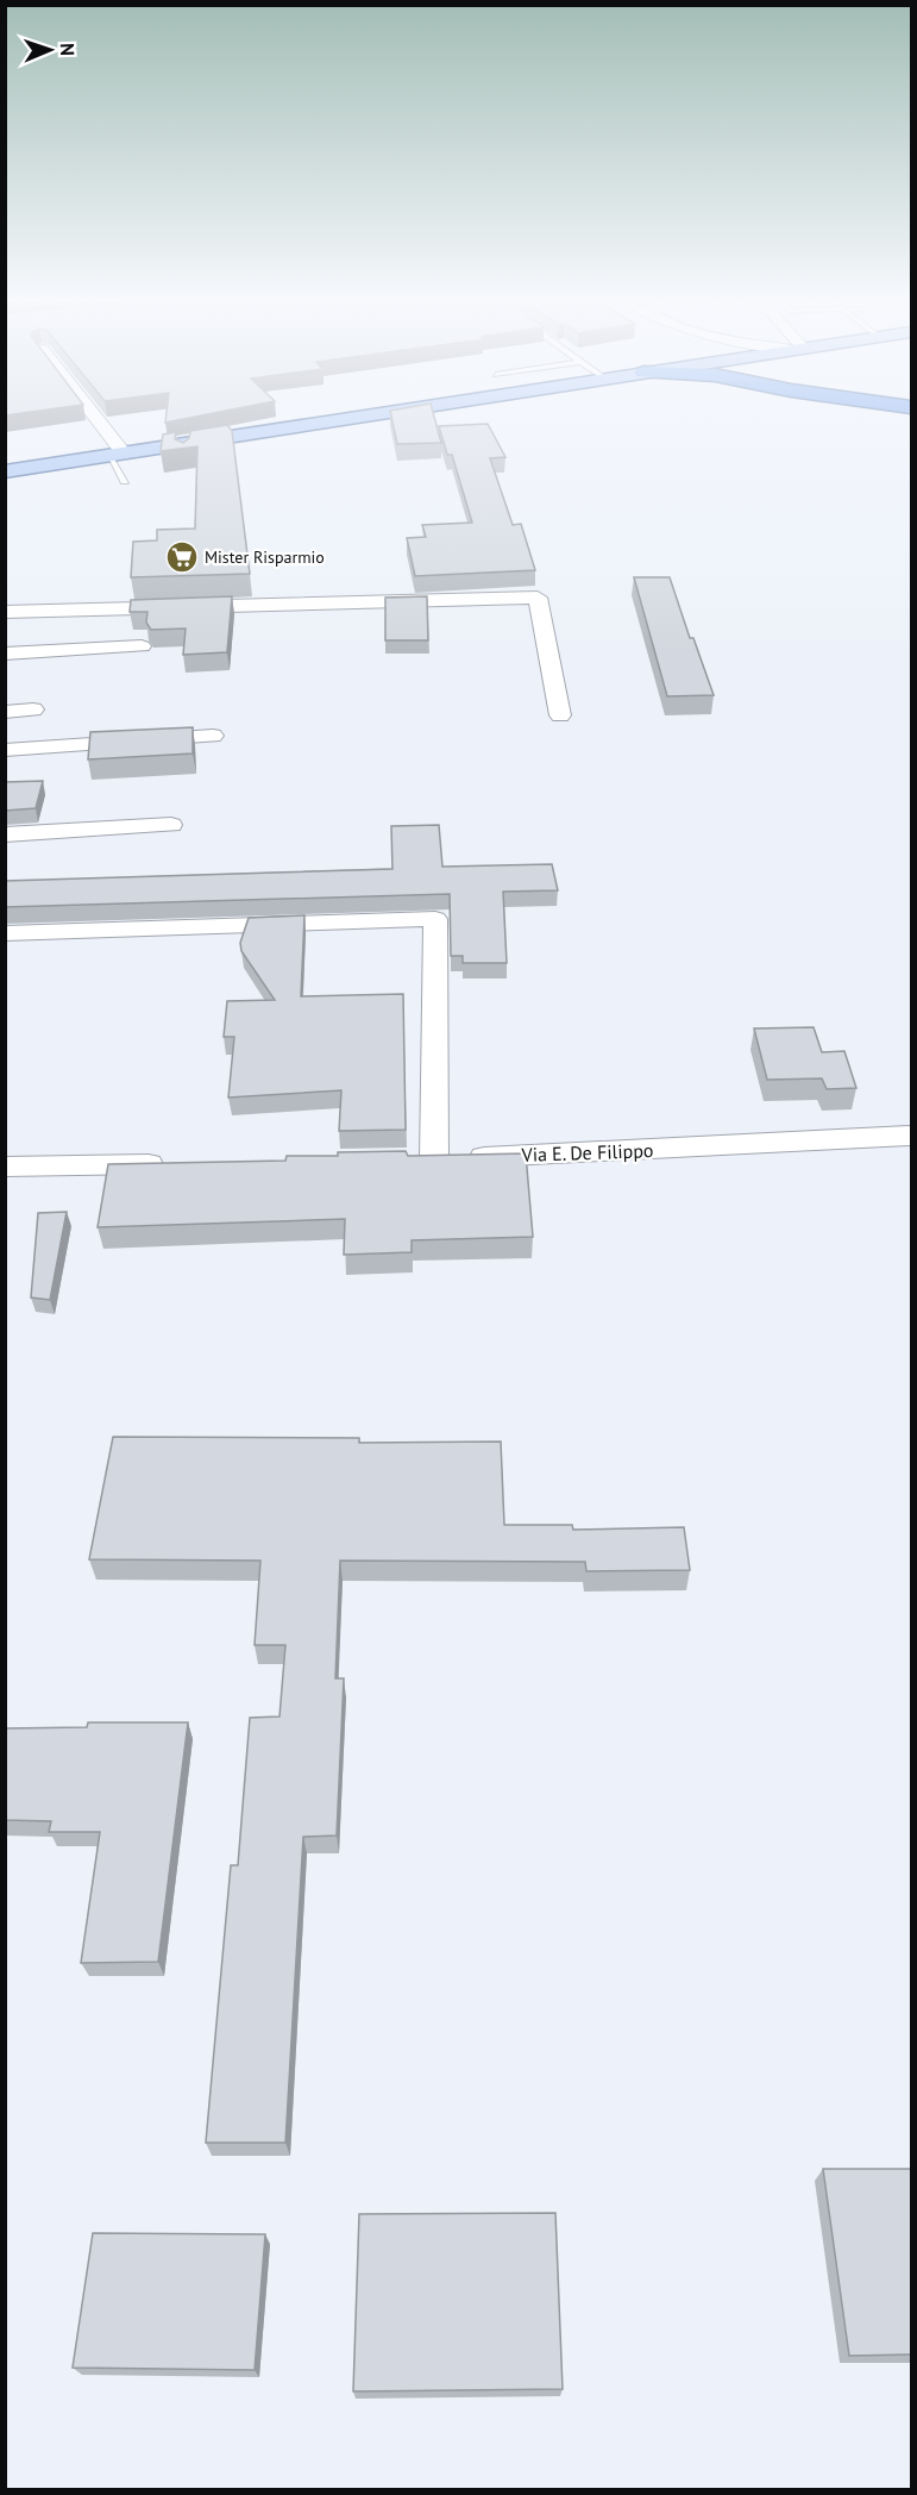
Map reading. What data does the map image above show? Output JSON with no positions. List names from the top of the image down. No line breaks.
{"streets":{"street":["Via E. De Filippo"]},"places":{"supermarket":["Mister Risparmio"]},"north":"right"}
